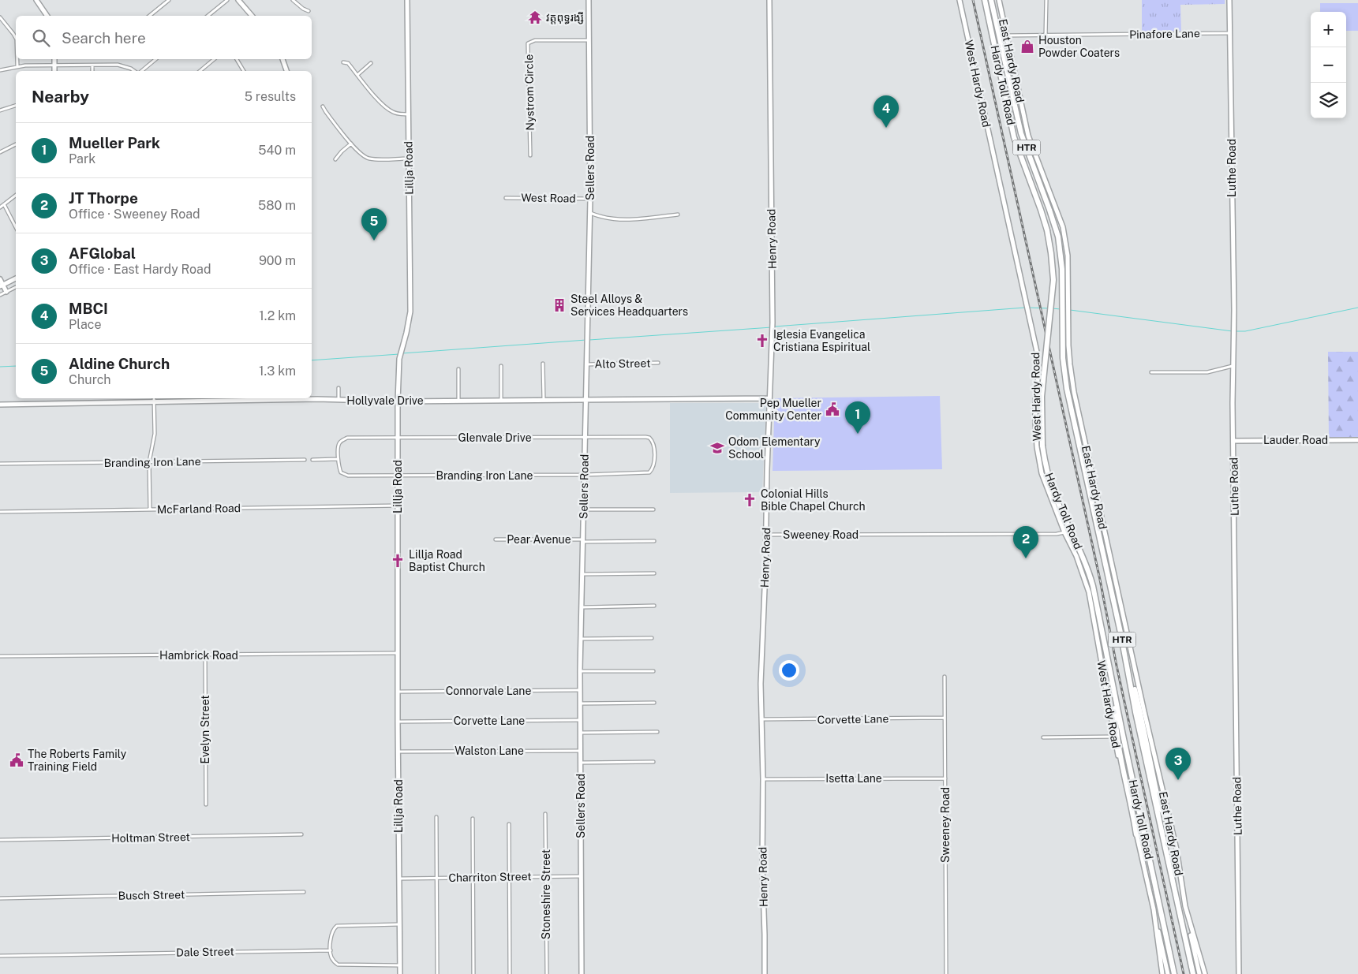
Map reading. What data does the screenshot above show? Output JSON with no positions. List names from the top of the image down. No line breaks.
{"streets":{"highway":["Hardy Toll Road","HTR"],"street":["Pinafore Lane","East Hardy Road","West Hardy Road","Nystrom Circle","Lillja Road","Sellers Road","Luthe Road","West Road","Henry Road","Alto Street","Hollyvale Drive","Glenvale Drive","Lauder Road","Branding Iron Lane","McFarland Road","Sweeney Road","Pear Avenue","Hambrick Road","Connorvale Lane","Corvette Lane","Evelyn Street","Walston Lane","Isetta Lane","Holtman Street","Charriton Street","Stoneshire Street","Busch Street","Dale Street"]},"crossings":[["Pinafore Lane","East Hardy Road"],["Pinafore Lane","Luthe Road"],["West Hardy Road","Sweeney Road"],["Nystrom Circle","Sellers Road"],["Lillja Road","Hollyvale Drive"],["Lillja Road","Glenvale Drive"],["Lillja Road","Branding Iron Lane"],["Lillja Road","McFarland Road"],["Lillja Road","Hambrick Road"],["Lillja Road","Connorvale Lane"],["Lillja Road","Corvette Lane"],["Lillja Road","Walston Lane"],["Lillja Road","Charriton Street"],["Sellers Road","West Road"],["Sellers Road","Alto Street"],["Sellers Road","Hollyvale Drive"],["Sellers Road","Glenvale Drive"],["Sellers Road","Branding Iron Lane"],["Sellers Road","Pear Avenue"],["Sellers Road","Connorvale Lane"],["Sellers Road","Corvette Lane"],["Sellers Road","Walston Lane"],["Sellers Road","Charriton Street"],["Luthe Road","Lauder Road"],["Henry Road","Hollyvale Drive"],["Henry Road","Sweeney Road"],["Henry Road","Corvette Lane"],["Henry Road","Isetta Lane"],["Glenvale Drive","Branding Iron Lane"],["Sweeney Road","Corvette Lane"],["Sweeney Road","Isetta Lane"],["Hambrick Road","Evelyn Street"],["Charriton Street","Stoneshire Street"]],"places":{"temple":["វត្តពុទ្ធរង្សី"],"shop":["Houston Powder Coaters"],"building":["Steel Alloys & Services Headquarters"],"church":["Iglesia Evangelica Cristiana Espiritual","Colonial Hills Bible Chapel Church","Lillja Road Baptist Church"],"public building":["Pep Mueller Community Center","The Roberts Family Training Field"],"school or university":["Odom Elementary School"]},"page":{"map_buttons":["+","−"],"search":"Search here","heading":["Nearby","5 results"],"pins":["4","5","1","2","3"],"list":[{"mark":"1","name":"Mueller Park","note":"Park","value":"540 m"},{"mark":"2","name":"JT Thorpe","note":"Office · Sweeney Road","value":"580 m"},{"mark":"3","name":"AFGlobal","note":"Office · East Hardy Road","value":"900 m"},{"mark":"4","name":"MBCI","note":"Place","value":"1.2 km"},{"mark":"5","name":"Aldine Church","note":"Church","value":"1.3 km"}]}}
